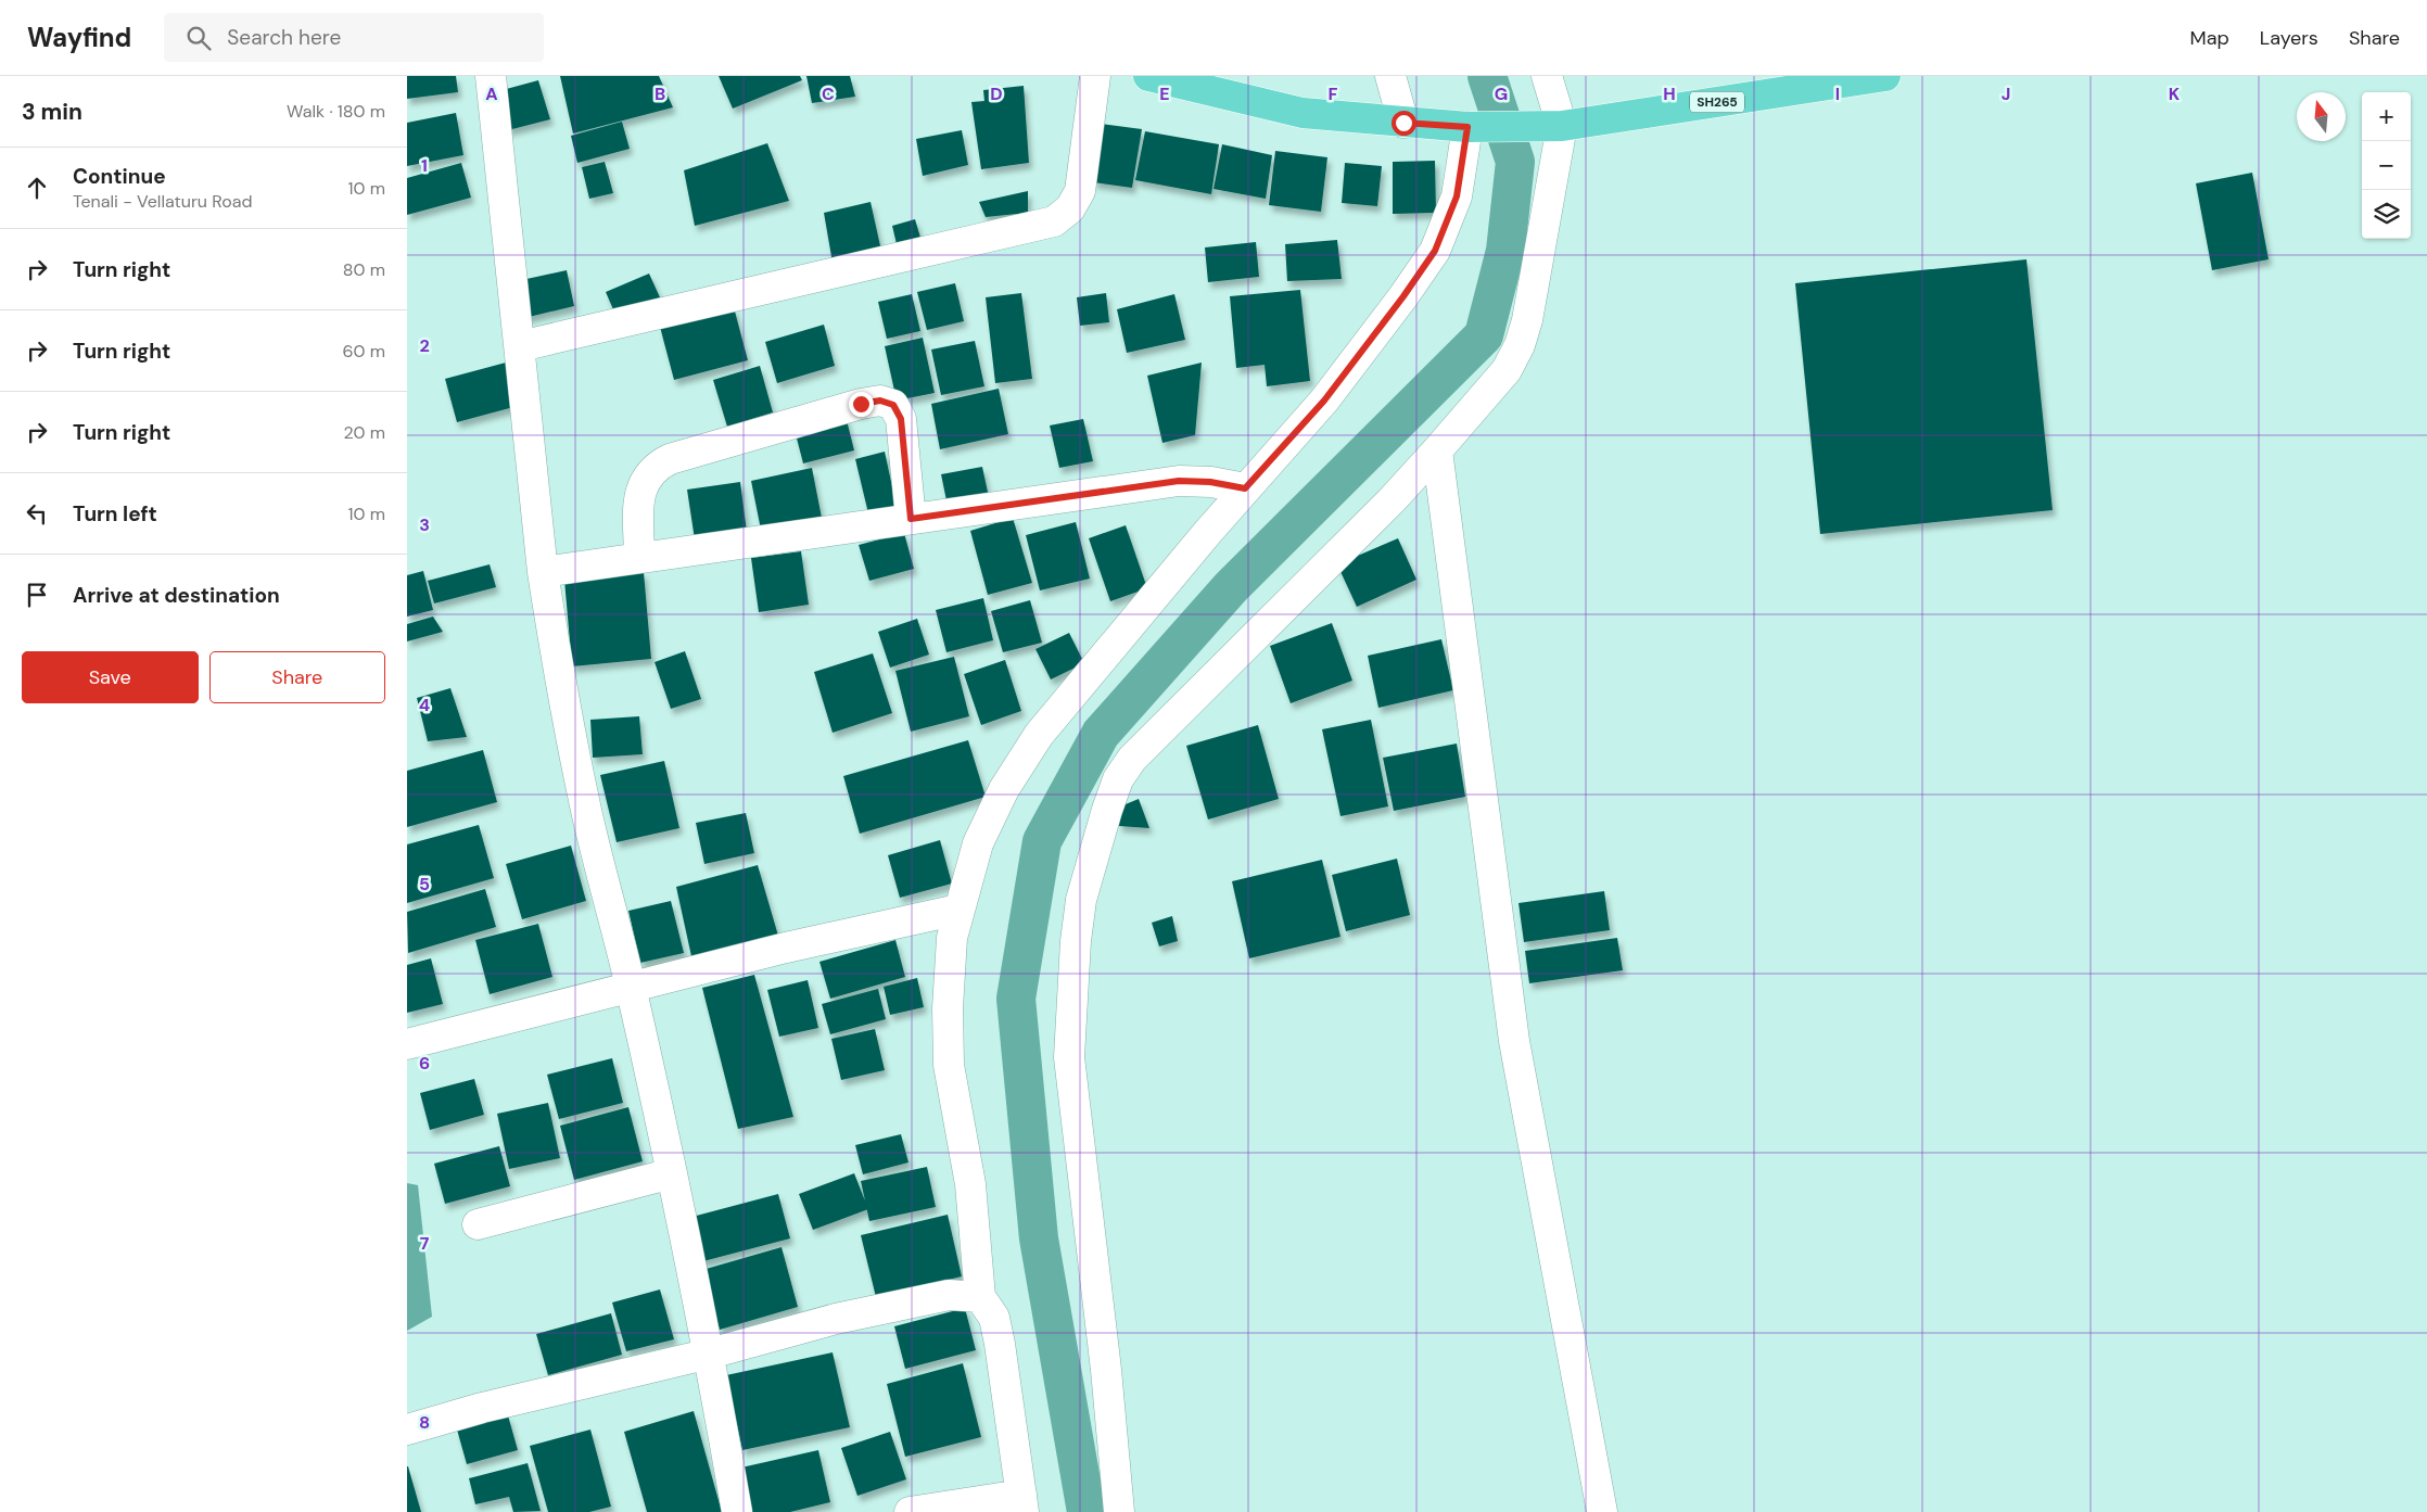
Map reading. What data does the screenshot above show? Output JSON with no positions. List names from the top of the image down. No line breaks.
{"streets":{"main road":["SH265"]},"north":"top","page":{"header":"Wayfind","search":"Search here","nav":["Map","Layers","Share"],"heading":["3 min","Walk · 180 m"],"map_buttons":["+","−"],"list":[["Continue","Tenali - Vellaturu Road","10 m"],["Turn right","80 m"],["Turn right","60 m"],["Turn right","20 m"],["Turn left","10 m"],"Arrive at destination"],"buttons":["Save","Share"]},"grid":{"columns":["A","B","C","D","E","F","G","H","I","J","K"],"rows":["1","2","3","4","5","6","7","8"]}}
